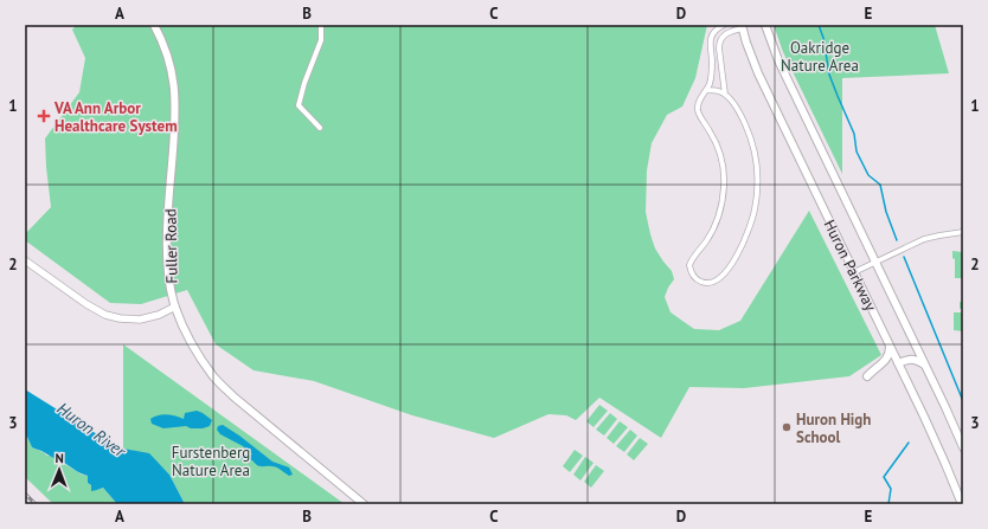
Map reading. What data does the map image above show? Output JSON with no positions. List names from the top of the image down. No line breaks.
{"streets":{"main road":["Fuller Road","Huron Parkway"]},"water":["Huron River"],"parks":["Oakridge Nature Area","Furstenberg Nature Area"],"places":{"health":["VA Ann Arbor Healthcare System"],"other":["Huron High School"]},"north":"top","grid":{"columns":["A","B","C","D","E"],"rows":["1","2","3"]}}
